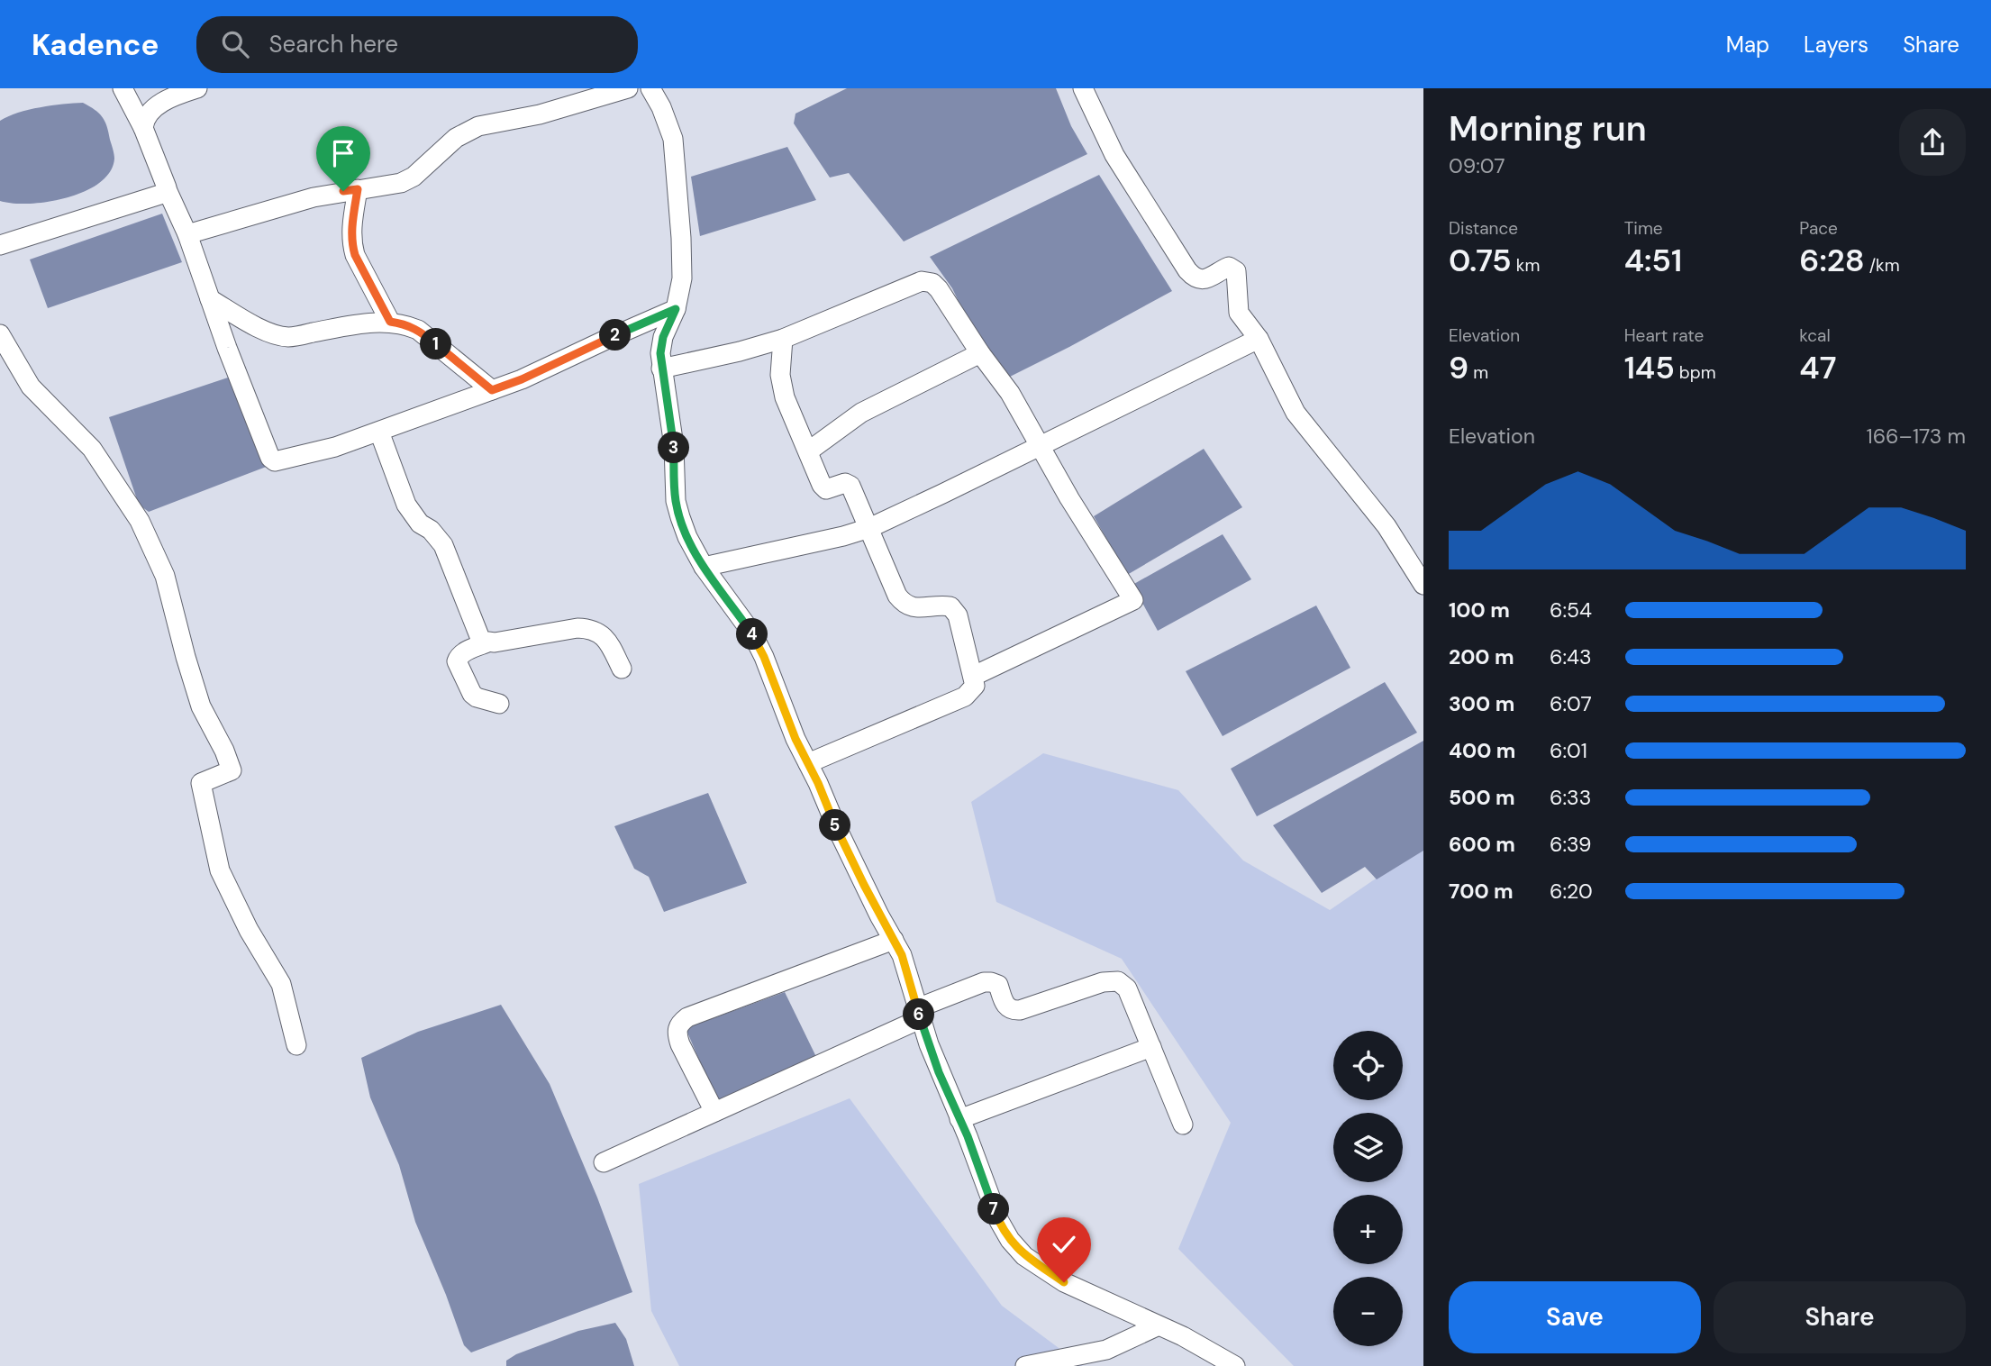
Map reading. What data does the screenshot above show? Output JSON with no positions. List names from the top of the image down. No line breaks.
{"page":{"header":"Kadence","search":"Search here","nav":["Map","Layers","Share"],"heading":["Morning run","09:07"],"stats":[["Distance","0.75 km"],["Time","4:51"],["Pace","6:28 /km"],["Elevation","9 m"],["Heart rate","145 bpm"],["kcal","47"]],"pins":["2","1","3","4","5","6","7"],"chart":["Elevation","166–173 m"],"list":[{"name":"100 m","note":"6:54"},{"name":"200 m","note":"6:43"},{"name":"300 m","note":"6:07"},{"name":"400 m","note":"6:01"},{"name":"500 m","note":"6:33"},{"name":"600 m","note":"6:39"},{"name":"700 m","note":"6:20"}],"map_buttons":["+","−"],"buttons":["Save","Share"]}}
